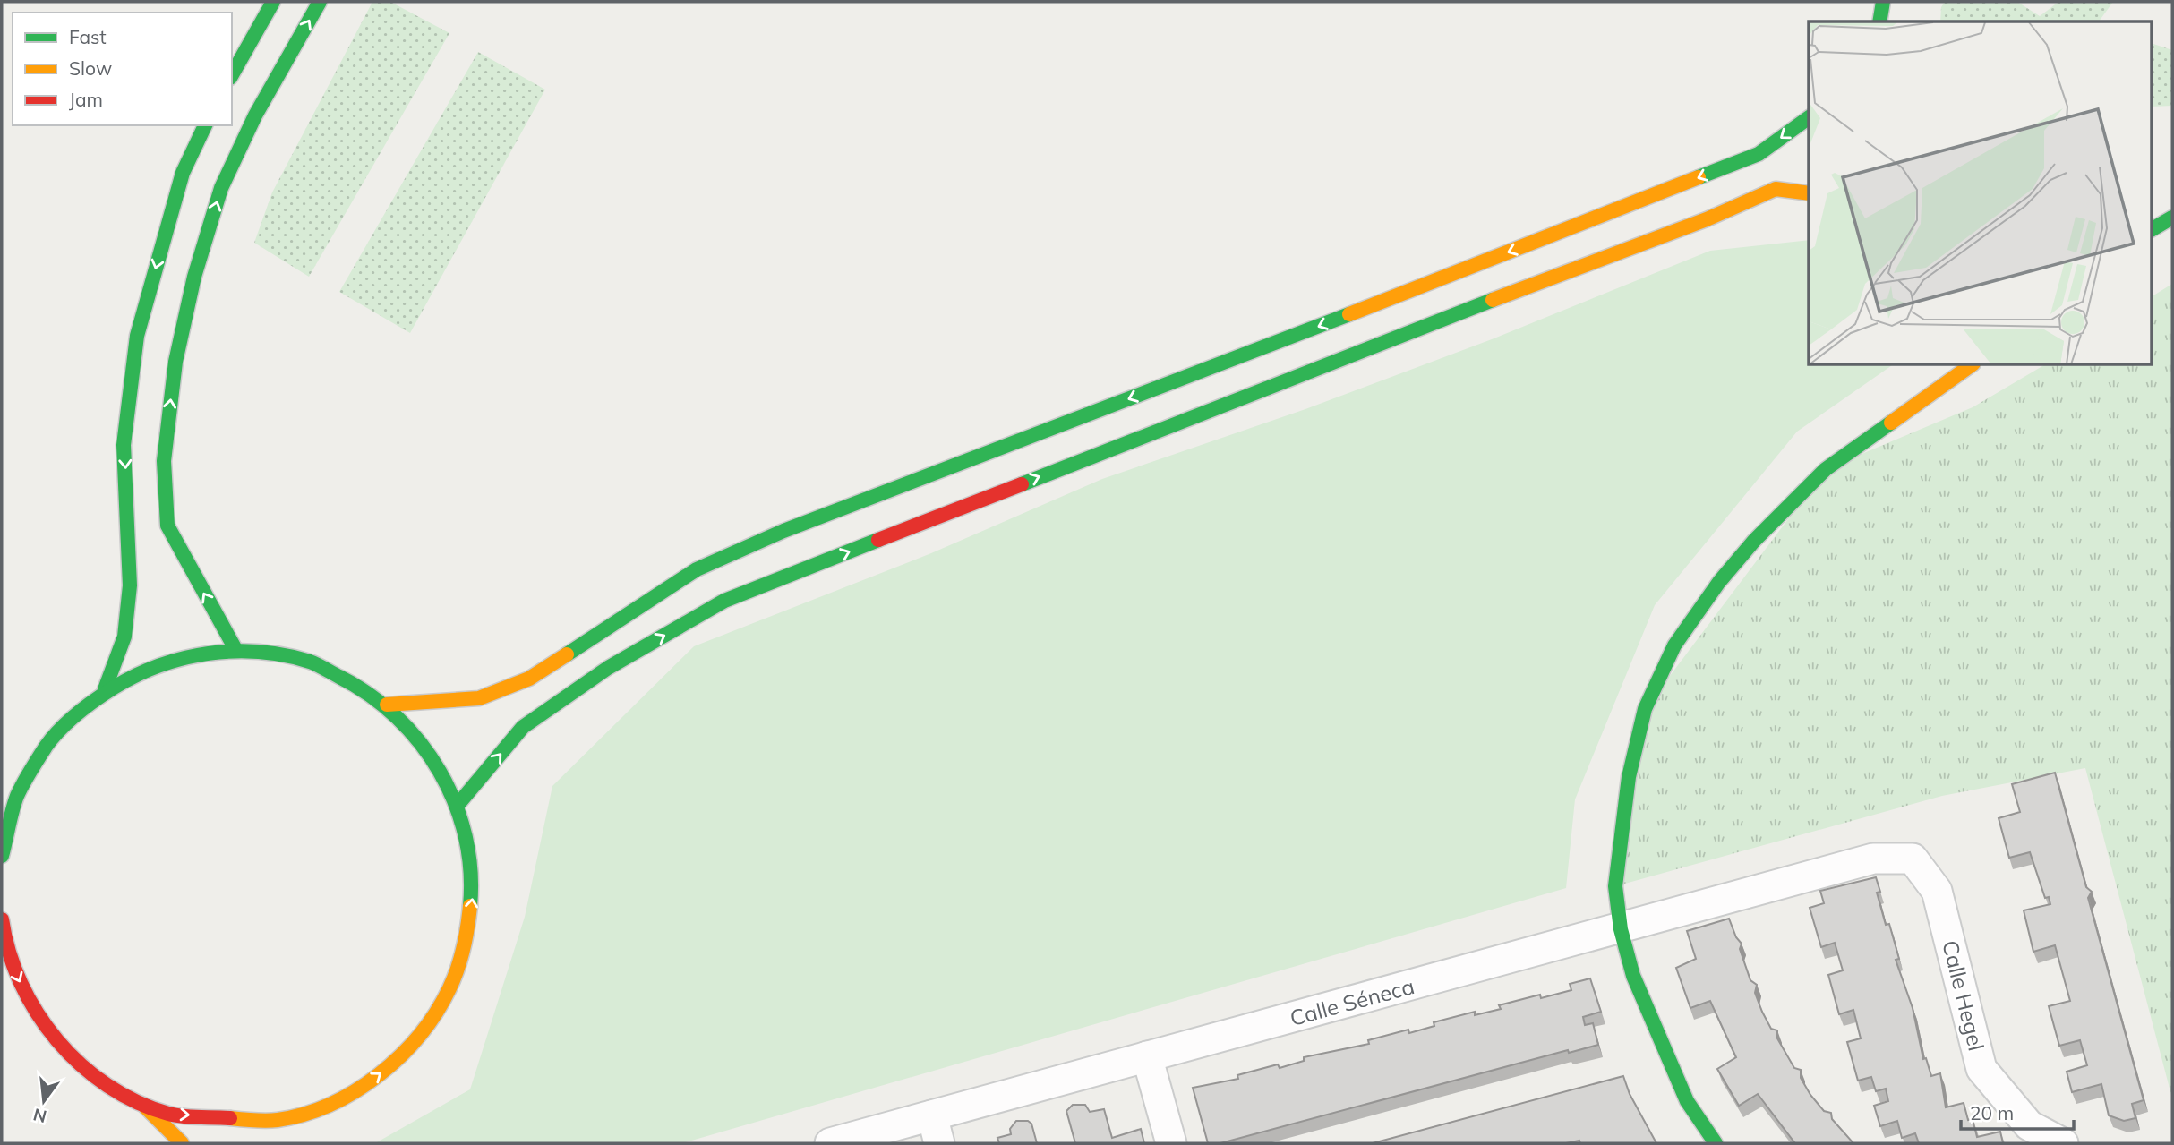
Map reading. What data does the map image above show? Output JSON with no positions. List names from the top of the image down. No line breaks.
{"streets":{"street":["Calle Hegel","Calle Séneca"]},"crossings":[["Calle Hegel","Calle Séneca"]],"legend":["Fast","Slow","Jam"],"scale_bar":"20 m","north":"bottom"}
